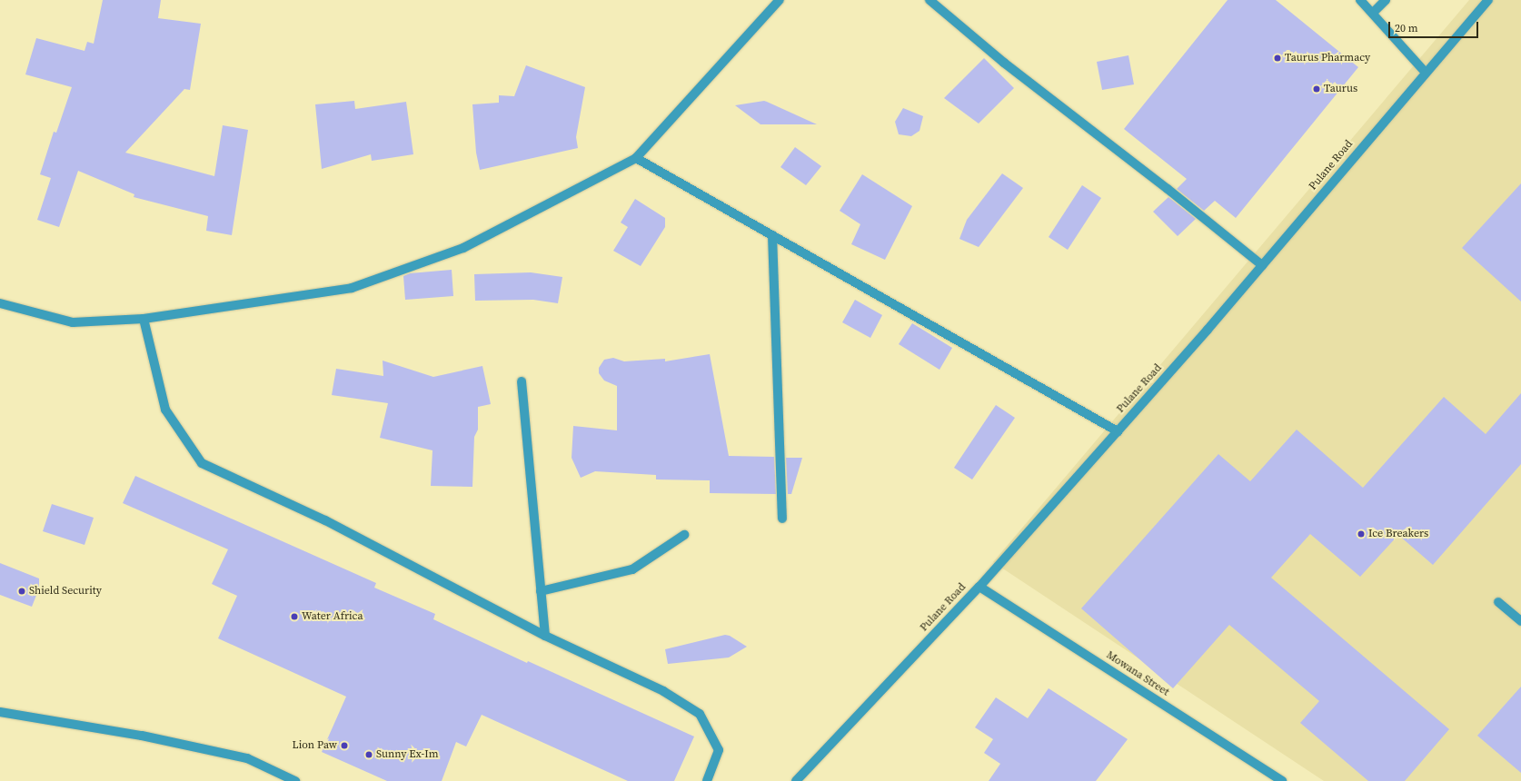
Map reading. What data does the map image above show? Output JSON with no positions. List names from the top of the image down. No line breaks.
{"streets":{"street":["Pulane Road","Mowana Street"]},"crossings":[["Pulane Road","Mowana Street"]],"places":["Taurus Pharmacy","Taurus","Ice Breakers","Shield Security","Water Africa","Lion Paw","Sunny Ex-Im"],"scale_bar":"20 m"}
